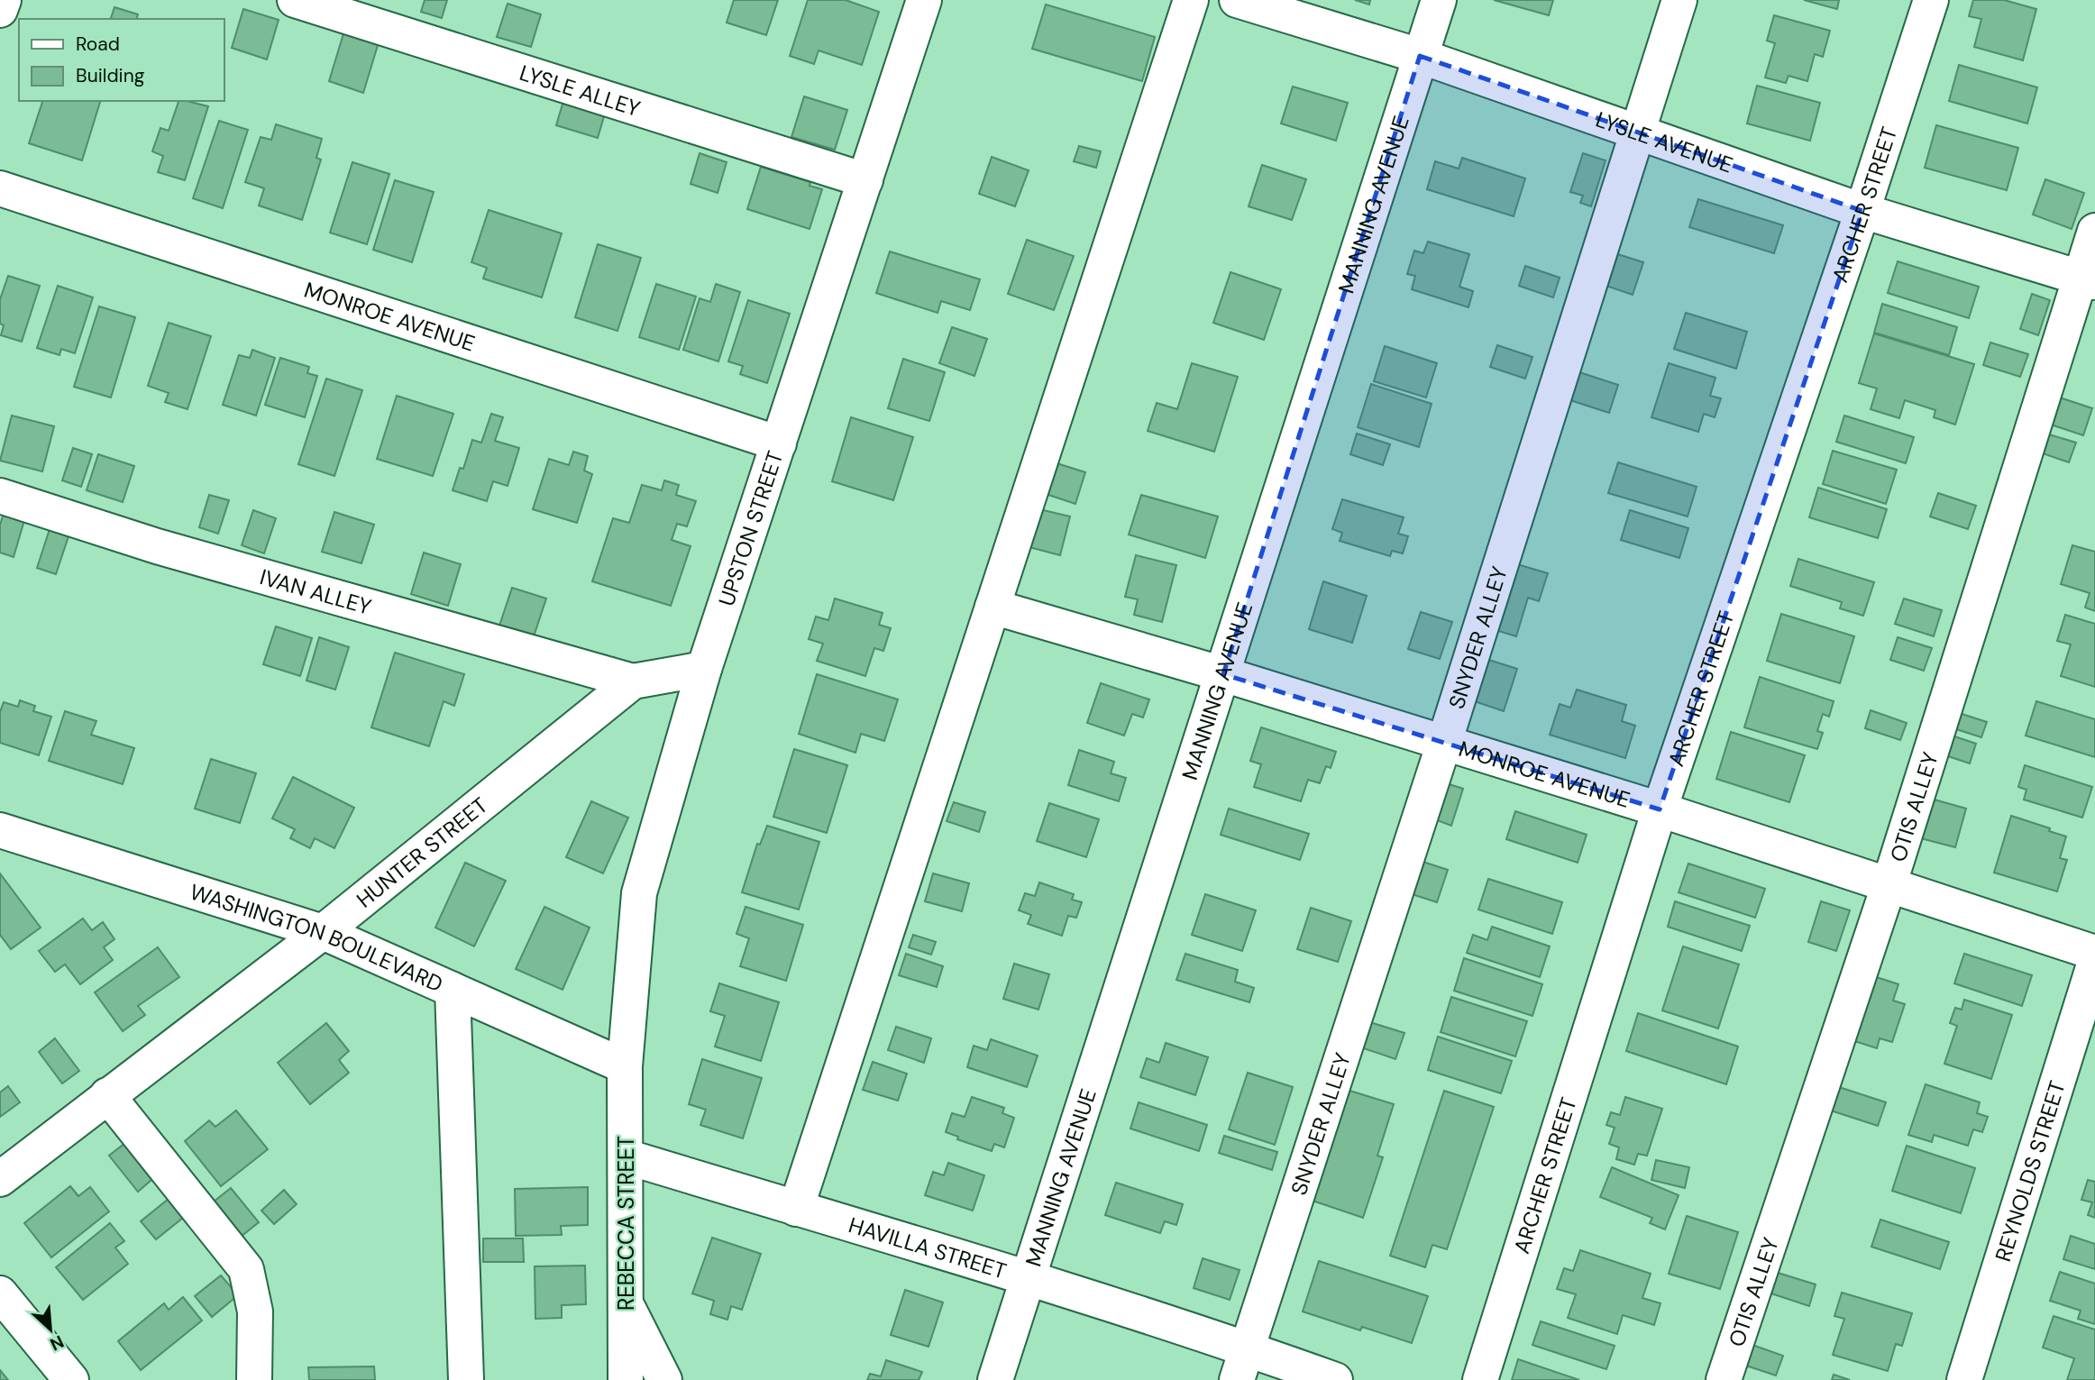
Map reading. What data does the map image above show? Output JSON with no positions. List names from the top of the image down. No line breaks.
{"streets":{"street":["LYSLE ALLEY","LYSLE AVENUE","MANNING AVENUE","ARCHER STREET","MONROE AVENUE","UPSTON STREET","IVAN ALLEY","SNYDER ALLEY","OTIS ALLEY","HUNTER STREET","WASHINGTON BOULEVARD","REYNOLDS STREET","REBECCA STREET","HAVILLA STREET"]},"crossings":[["LYSLE ALLEY","UPSTON STREET"],["LYSLE AVENUE","MANNING AVENUE"],["LYSLE AVENUE","ARCHER STREET"],["LYSLE AVENUE","SNYDER ALLEY"],["LYSLE AVENUE","OTIS ALLEY"],["MANNING AVENUE","MONROE AVENUE"],["MANNING AVENUE","HAVILLA STREET"],["ARCHER STREET","MONROE AVENUE"],["MONROE AVENUE","UPSTON STREET"],["MONROE AVENUE","SNYDER ALLEY"],["MONROE AVENUE","OTIS ALLEY"],["UPSTON STREET","HUNTER STREET"],["UPSTON STREET","WASHINGTON BOULEVARD"],["UPSTON STREET","REBECCA STREET"],["IVAN ALLEY","HUNTER STREET"],["SNYDER ALLEY","HAVILLA STREET"],["HUNTER STREET","WASHINGTON BOULEVARD"],["WASHINGTON BOULEVARD","REBECCA STREET"],["REBECCA STREET","HAVILLA STREET"]],"legend":["Road","Building"],"north":"bottom right"}
